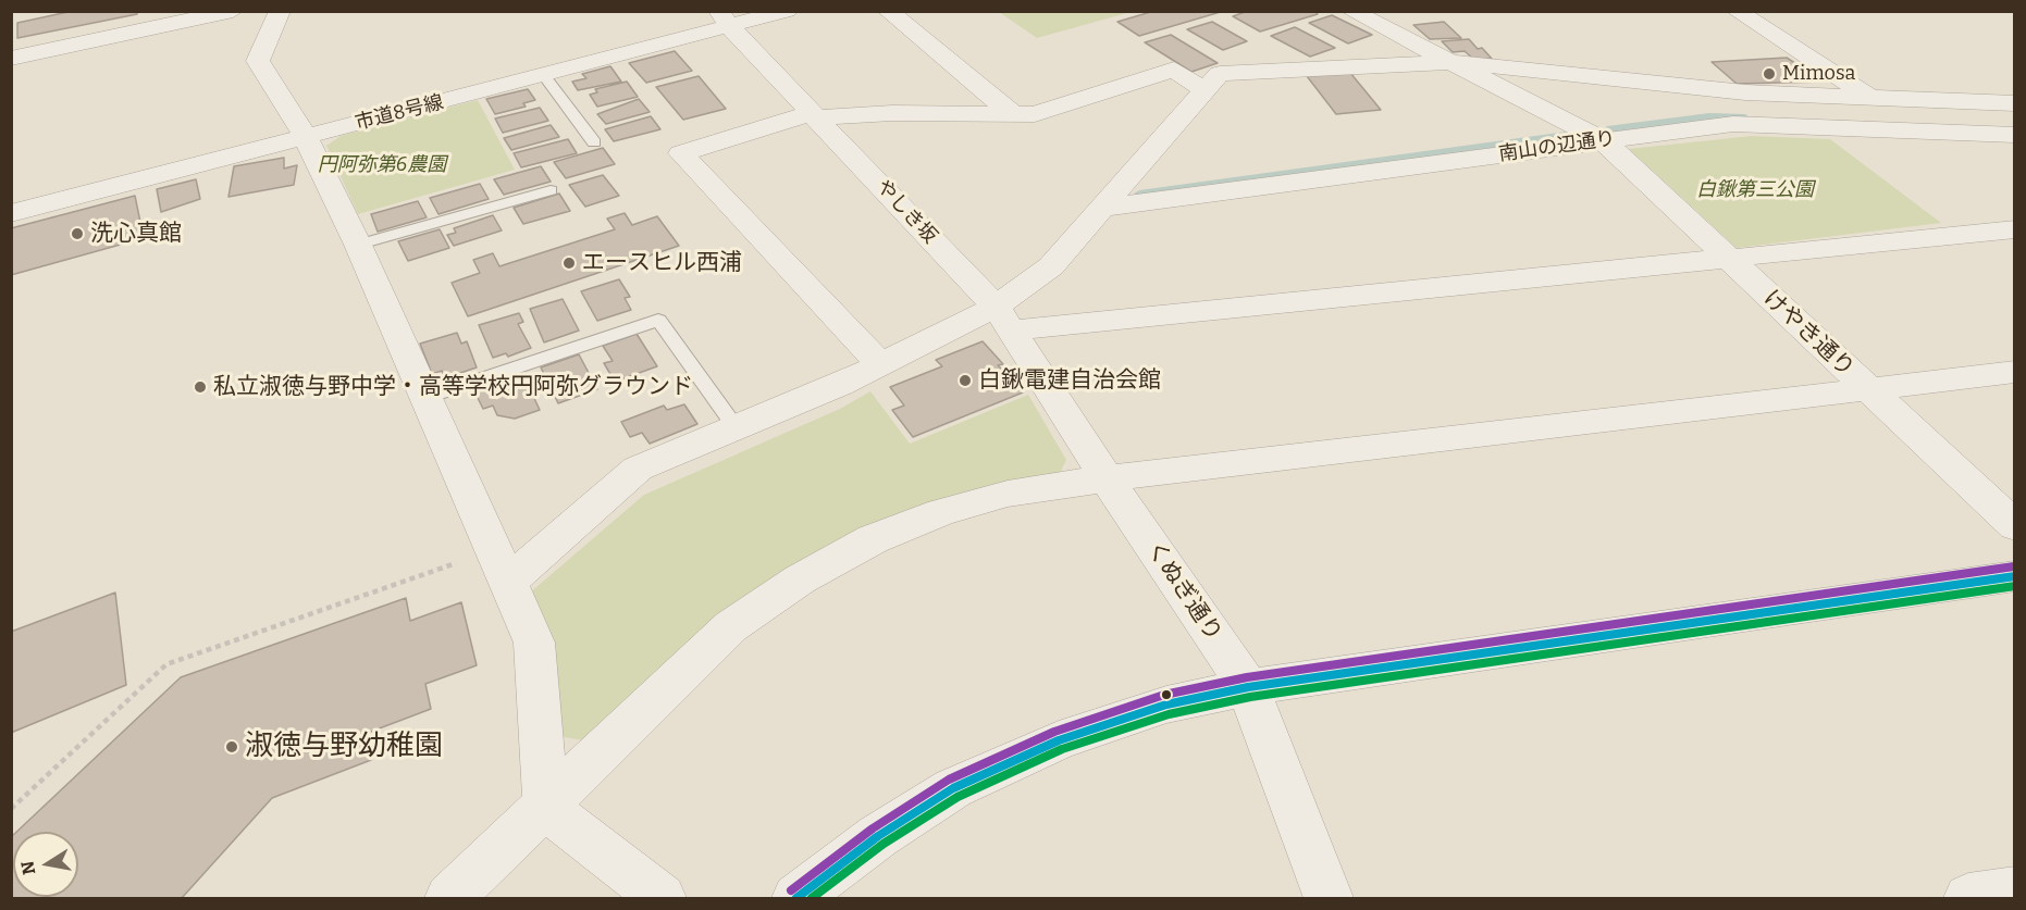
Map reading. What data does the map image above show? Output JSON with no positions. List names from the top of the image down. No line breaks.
{"streets":{"street":["市道8号線","南山の辺通り","やしき坂","けやき通り","くぬぎ通り"]},"crossings":[["市道8号線","やしき坂"],["南山の辺通り","けやき通り"],["やしき坂","くぬぎ通り"]],"parks":["円阿弥第6農園","白鍬第三公園"],"places":["Mimosa","洗心真館","エースヒル西浦","白鍬電建自治会館","私立淑徳与野中学・高等学校円阿弥グラウンド","淑徳与野幼稚園"],"north":"left"}
